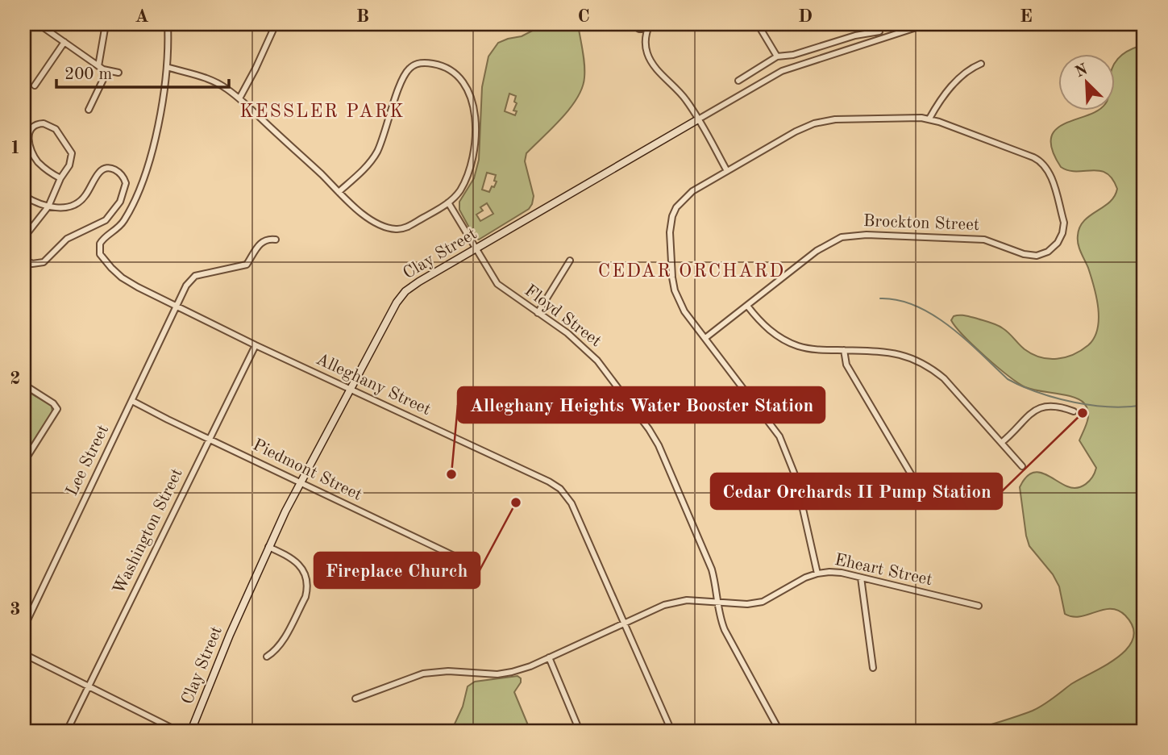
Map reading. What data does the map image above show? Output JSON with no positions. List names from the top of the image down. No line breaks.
{"streets":{"street":["Brockton Street","Clay Street","Floyd Street","Alleghany Street","Lee Street","Piedmont Street","Washington Street","Eheart Street"]},"crossings":[["Brockton Street","Eheart Street"],["Clay Street","Floyd Street"],["Clay Street","Alleghany Street"],["Clay Street","Piedmont Street"],["Floyd Street","Eheart Street"],["Alleghany Street","Lee Street"],["Alleghany Street","Washington Street"],["Alleghany Street","Eheart Street"],["Lee Street","Piedmont Street"],["Piedmont Street","Washington Street"]],"districts":["KESSLER PARK","CEDAR ORCHARD"],"places":["Cedar Orchards II Pump Station","Alleghany Heights Water Booster Station","Fireplace Church"],"scale_bar":"200 m","north":"top left","grid":{"columns":["A","B","C","D","E"],"rows":["1","2","3"]}}
